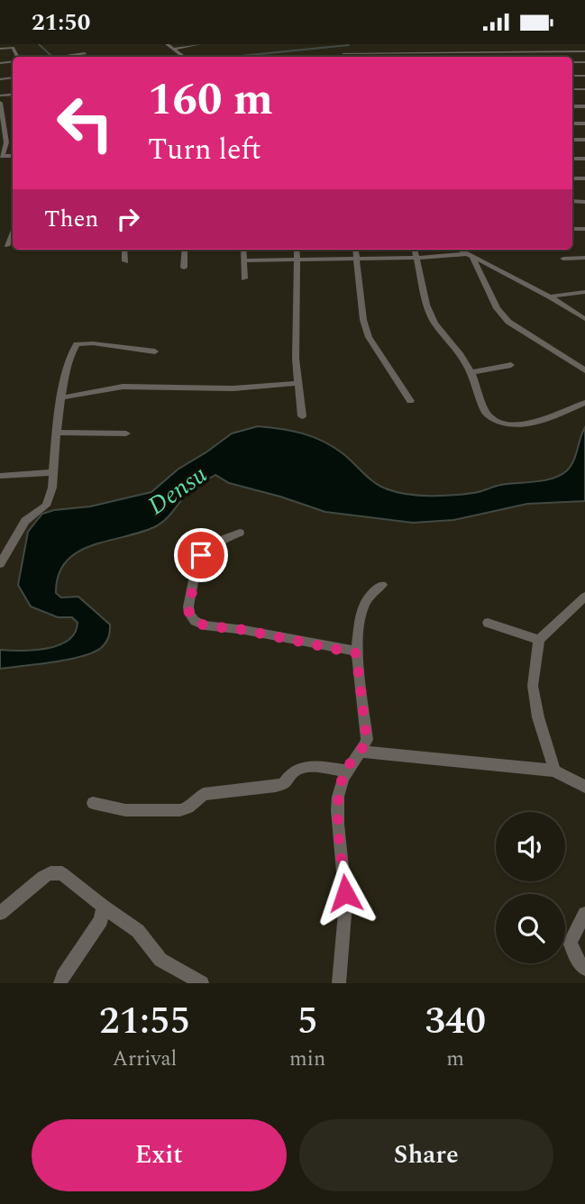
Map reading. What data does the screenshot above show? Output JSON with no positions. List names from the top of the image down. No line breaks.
{"water":["Densu"],"page":{"status":"21:50","turn":["160 m","Turn left"],"then":"Then","eta":["21:55","Arrival","5","min","340","m"],"buttons":["Exit","Share"]}}
